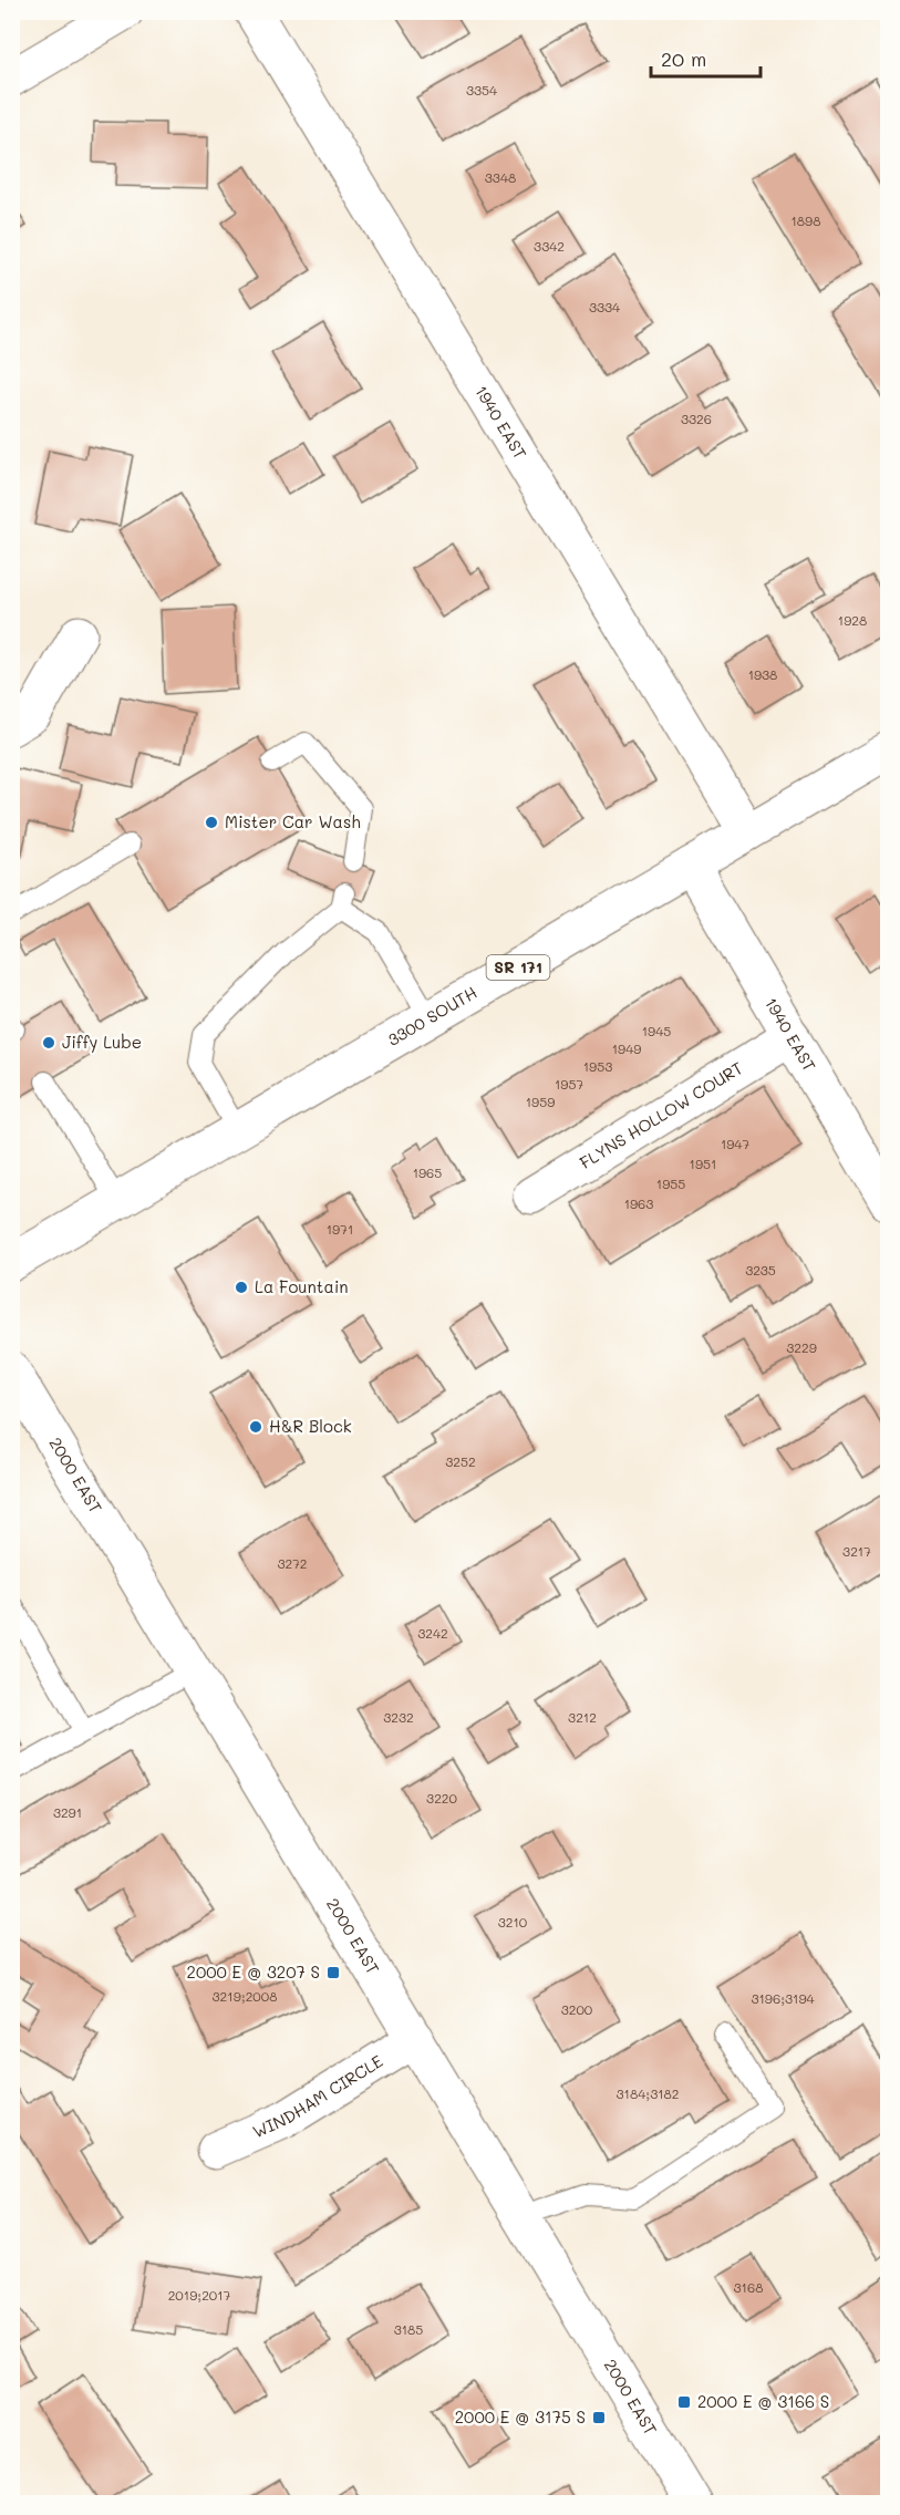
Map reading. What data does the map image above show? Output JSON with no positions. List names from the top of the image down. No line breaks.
{"streets":{"street":["1940 EAST","SR 171","3300 SOUTH","FLYNS HOLLOW COURT","2000 EAST","WINDHAM CIRCLE"]},"crossings":[["1940 EAST","3300 SOUTH"],["1940 EAST","FLYNS HOLLOW COURT"],["2000 EAST","WINDHAM CIRCLE"]],"places":{"other":["Mister Car Wash","Jiffy Lube","La Fountain","H&R Block"],"transit":["2000 E @ 3207 S","2000 E @ 3166 S","2000 E @ 3175 S"]},"house_numbers":["3354","3348","1898","3342","3334","3326","1928","1938","1945","1949","1953","1957","1959","1947","1951","1965","1955","1963","1971","3235","3229","3252","3217","3272","3242","3232","3212","3220","3291","3210","3219;2008","3196;3194","3200","3184;3182","3168","2019;2017","3185"],"scale_bar":"20 m"}
